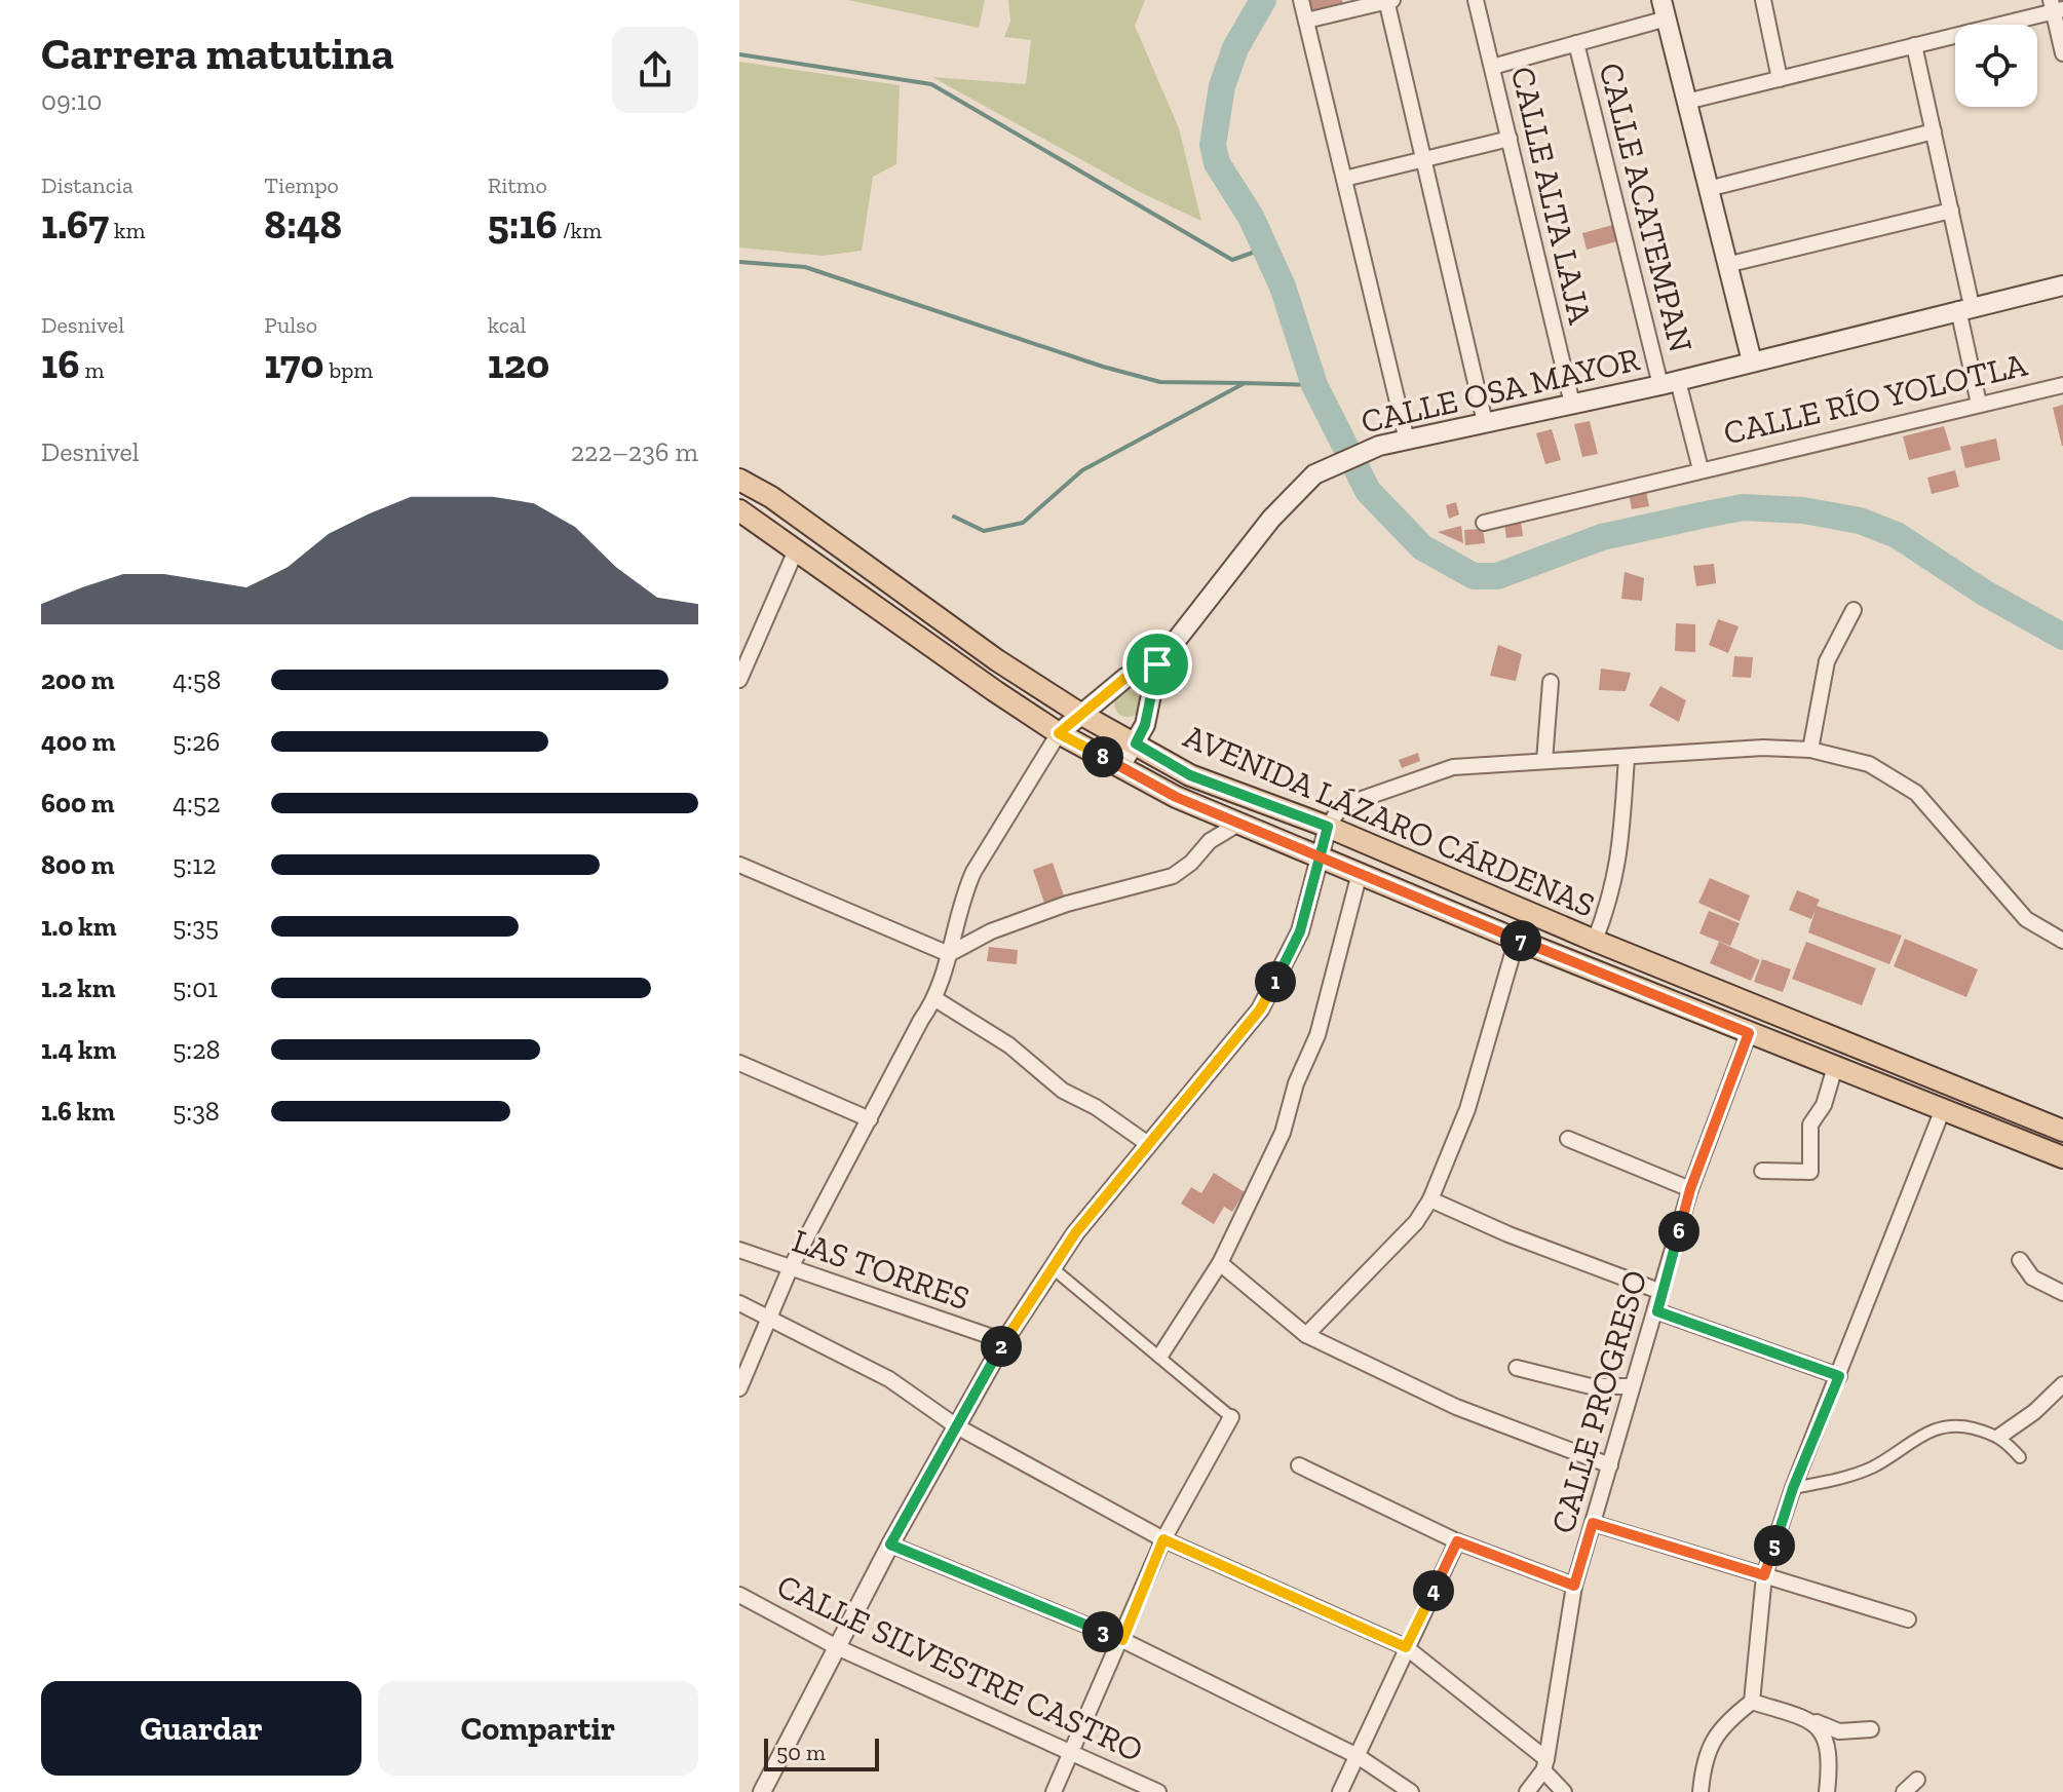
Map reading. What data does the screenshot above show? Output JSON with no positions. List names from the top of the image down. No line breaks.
{"streets":{"main road":["CALLE OSA MAYOR","AVENIDA LÁZARO CÁRDENAS"],"street":["CALLE ALTA LAJA","CALLE ACATEMPAN","CALLE RÍO YOLOTLA","LAS TORRES","CALLE PROGRESO","CALLE SILVESTRE CASTRO"]},"crossings":[["CALLE ALTA LAJA","CALLE OSA MAYOR"],["CALLE ACATEMPAN","CALLE OSA MAYOR"],["CALLE ACATEMPAN","CALLE RÍO YOLOTLA"],["CALLE OSA MAYOR","AVENIDA LÁZARO CÁRDENAS"],["AVENIDA LÁZARO CÁRDENAS","CALLE PROGRESO"]],"scale_bar":"50 m","page":{"heading":["Carrera matutina","09:10"],"stats":[["Distancia","1.67 km"],["Tiempo","8:48"],["Ritmo","5:16 /km"],["Desnivel","16 m"],["Pulso","170 bpm"],["kcal","120"]],"chart":["Desnivel","222–236 m"],"list":[{"name":"200 m","note":"4:58"},{"name":"400 m","note":"5:26"},{"name":"600 m","note":"4:52"},{"name":"800 m","note":"5:12"},{"name":"1.0 km","note":"5:35"},{"name":"1.2 km","note":"5:01"},{"name":"1.4 km","note":"5:28"},{"name":"1.6 km","note":"5:38"}],"pins":["8","7","1","6","2","5","4","3"],"buttons":["Guardar","Compartir"],"scale":"50 m"}}
